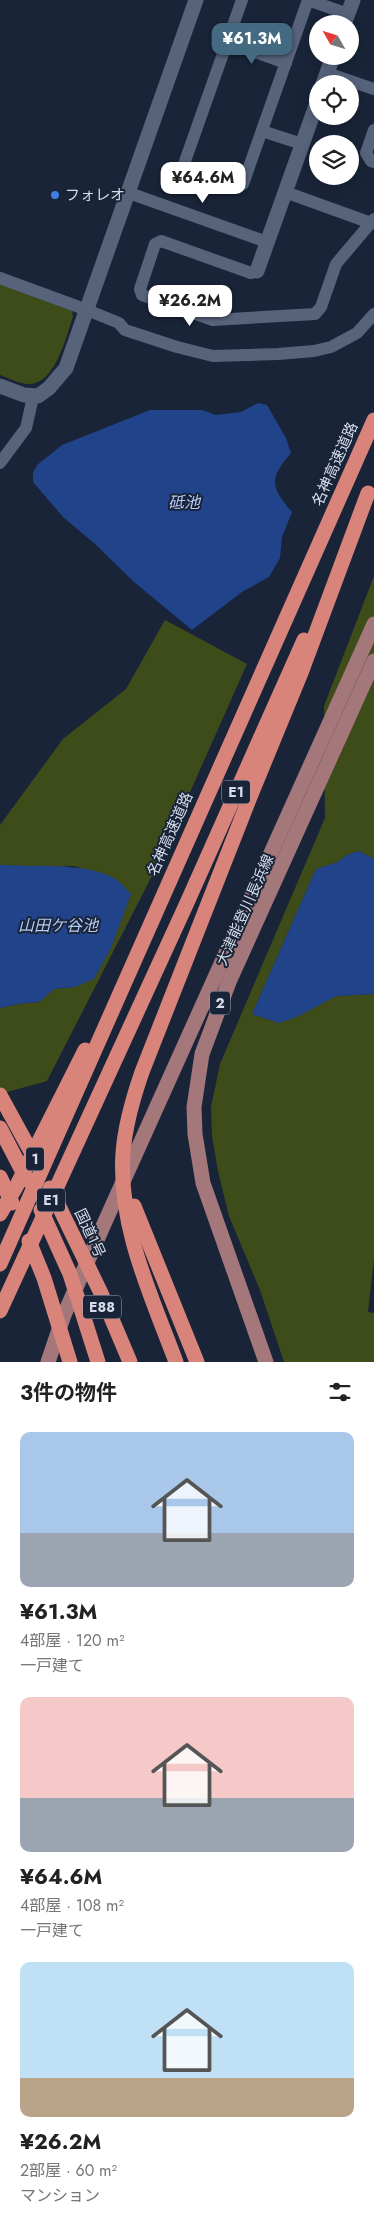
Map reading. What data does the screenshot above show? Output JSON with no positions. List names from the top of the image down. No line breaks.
{"streets":{"highway":["名神高速道路","E1","1","国道1号","E88"],"main road":["大津能登川長浜線","2"]},"crossings":[["1","E88"],["国道1号","E88"]],"water":["砥池","山田ケ谷池"],"places":["フォレオ"],"north":"top left","page":{"price":["¥61.3M","¥64.6M","¥26.2M"],"heading":"3件の物件","list":[{"name":"¥61.3M","note":"4部屋 · 120 m² · 一戸建て"},{"name":"¥64.6M","note":"4部屋 · 108 m² · 一戸建て"},{"name":"¥26.2M","note":"2部屋 · 60 m² · マンション"}]}}
